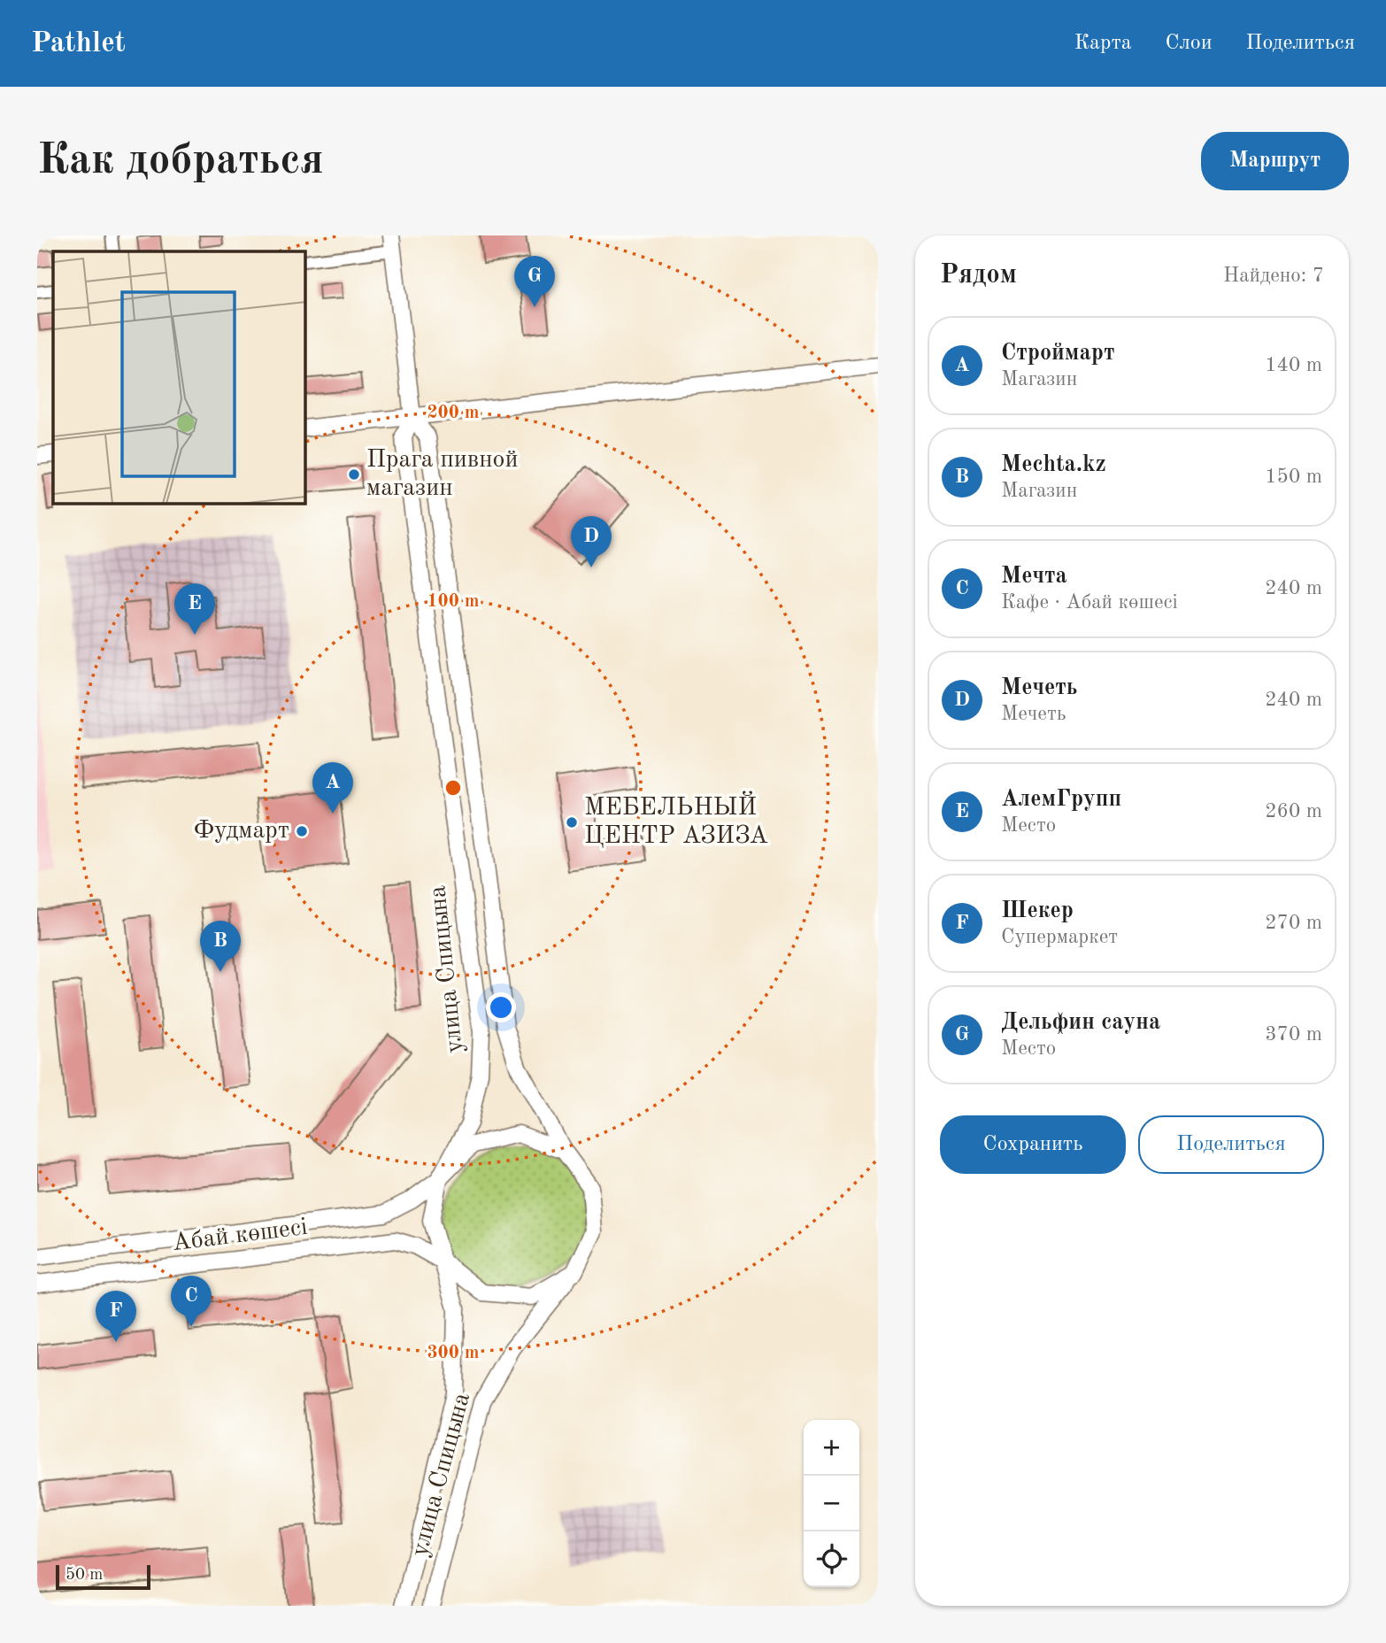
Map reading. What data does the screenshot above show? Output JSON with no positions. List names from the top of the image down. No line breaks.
{"streets":{"street":["улица Спицына","Абай көшесі"]},"crossings":[["улица Спицына","Абай көшесі"]],"places":["Прага пивной магазин","МЕБЕЛЬНЫЙ ЦЕНТР АЗИЗА","Фудмарт"],"scale_bar":"50 m","page":{"header":"Pathlet","nav":["Карта","Слои","Поделиться"],"buttons":["Маршрут",["Сохранить","Поделиться"]],"title":"Как добраться","heading":["Рядом","Найдено: 7"],"pins":["G","D","E","A","B","C","F"],"list":[{"mark":"A","name":"Строймарт","note":"Магазин","value":"140 m"},{"mark":"B","name":"Mechta.kz","note":"Магазин","value":"150 m"},{"mark":"C","name":"Мечта","note":"Кафе · Абай көшесі","value":"240 m"},{"mark":"D","name":"Мечеть","note":"Мечеть","value":"240 m"},{"mark":"E","name":"АлемГрупп","note":"Место","value":"260 m"},{"mark":"F","name":"Шекер","note":"Супермаркет","value":"270 m"},{"mark":"G","name":"Дельфин сауна","note":"Место","value":"370 m"}],"map_buttons":["+","−"],"scale":"50 m"},"rings":["200 m","100 m","300 m"]}
